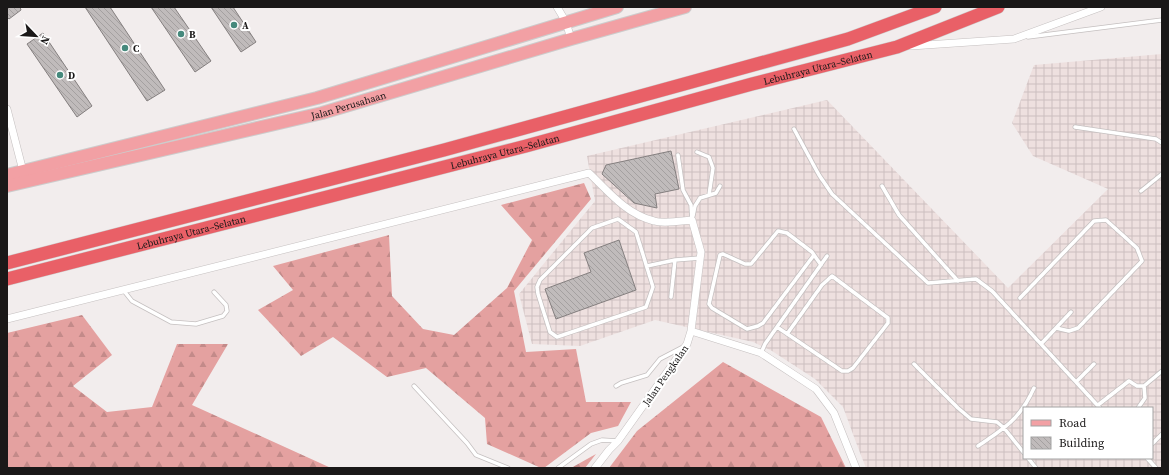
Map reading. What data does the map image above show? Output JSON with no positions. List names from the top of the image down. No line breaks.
{"streets":{"highway":["Lebuhraya Utara–Selatan"],"main road":["Jalan Perusahaan"],"street":["Jalan Pengkalan"]},"places":["A","B","C","D"],"legend":["Road","Building"],"north":"bottom right"}
